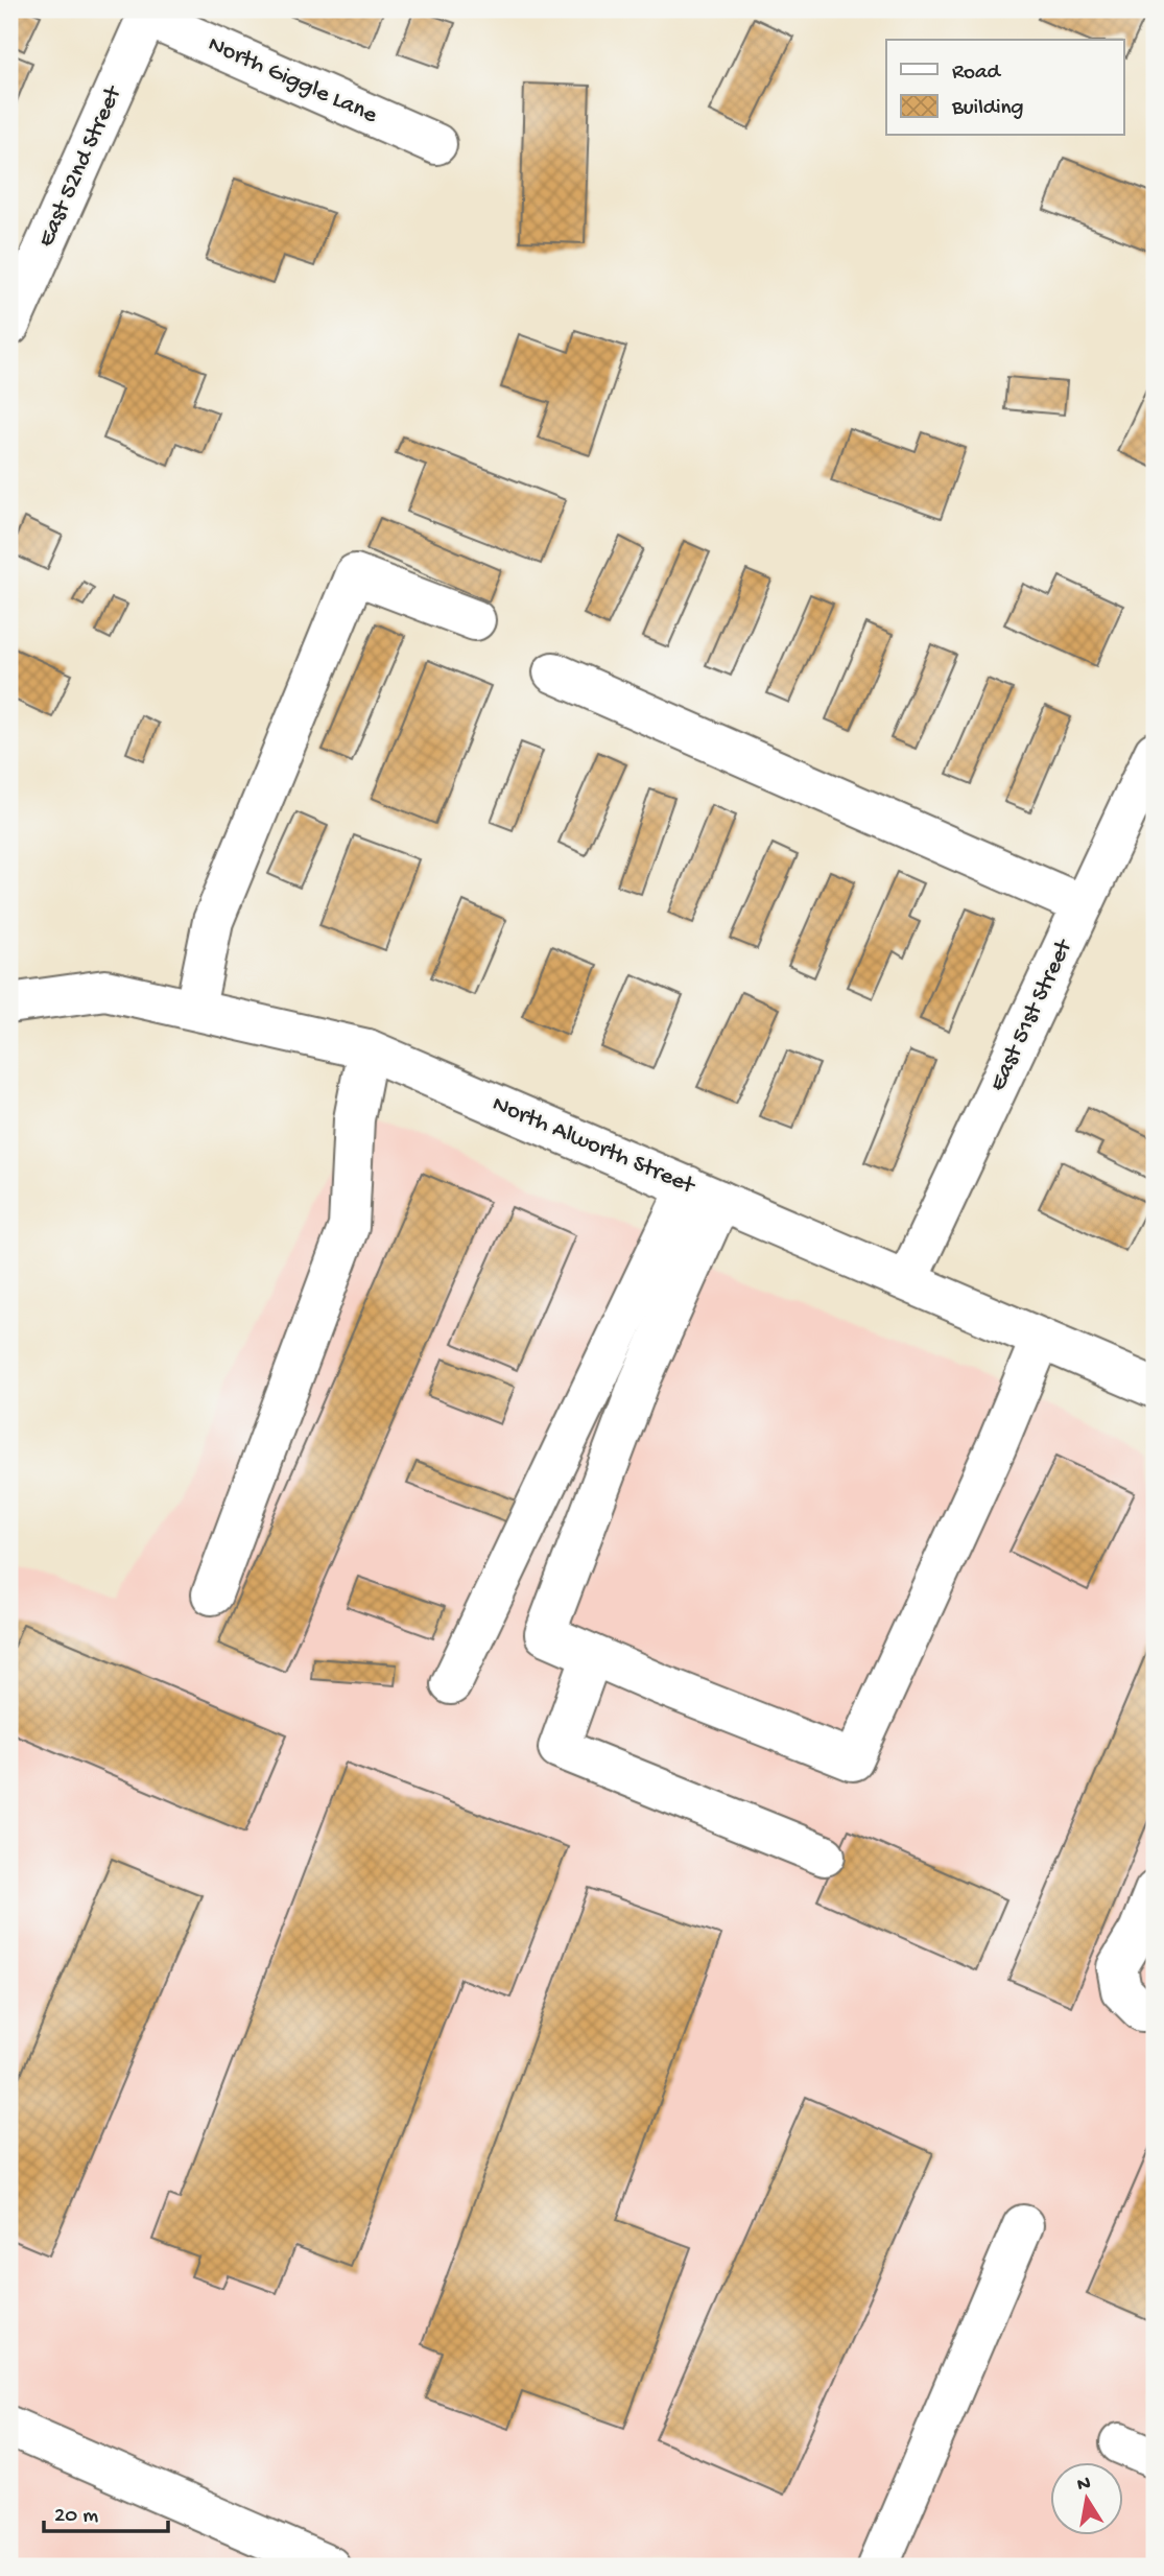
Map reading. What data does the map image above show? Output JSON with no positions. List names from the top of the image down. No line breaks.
{"streets":{"street":["North Giggle Lane","East 52nd Street","East 51st Street","North Alworth Street"]},"crossings":[["North Giggle Lane","East 52nd Street"],["East 51st Street","North Alworth Street"]],"legend":["Road","Building"],"scale_bar":"20 m","north":"top"}
